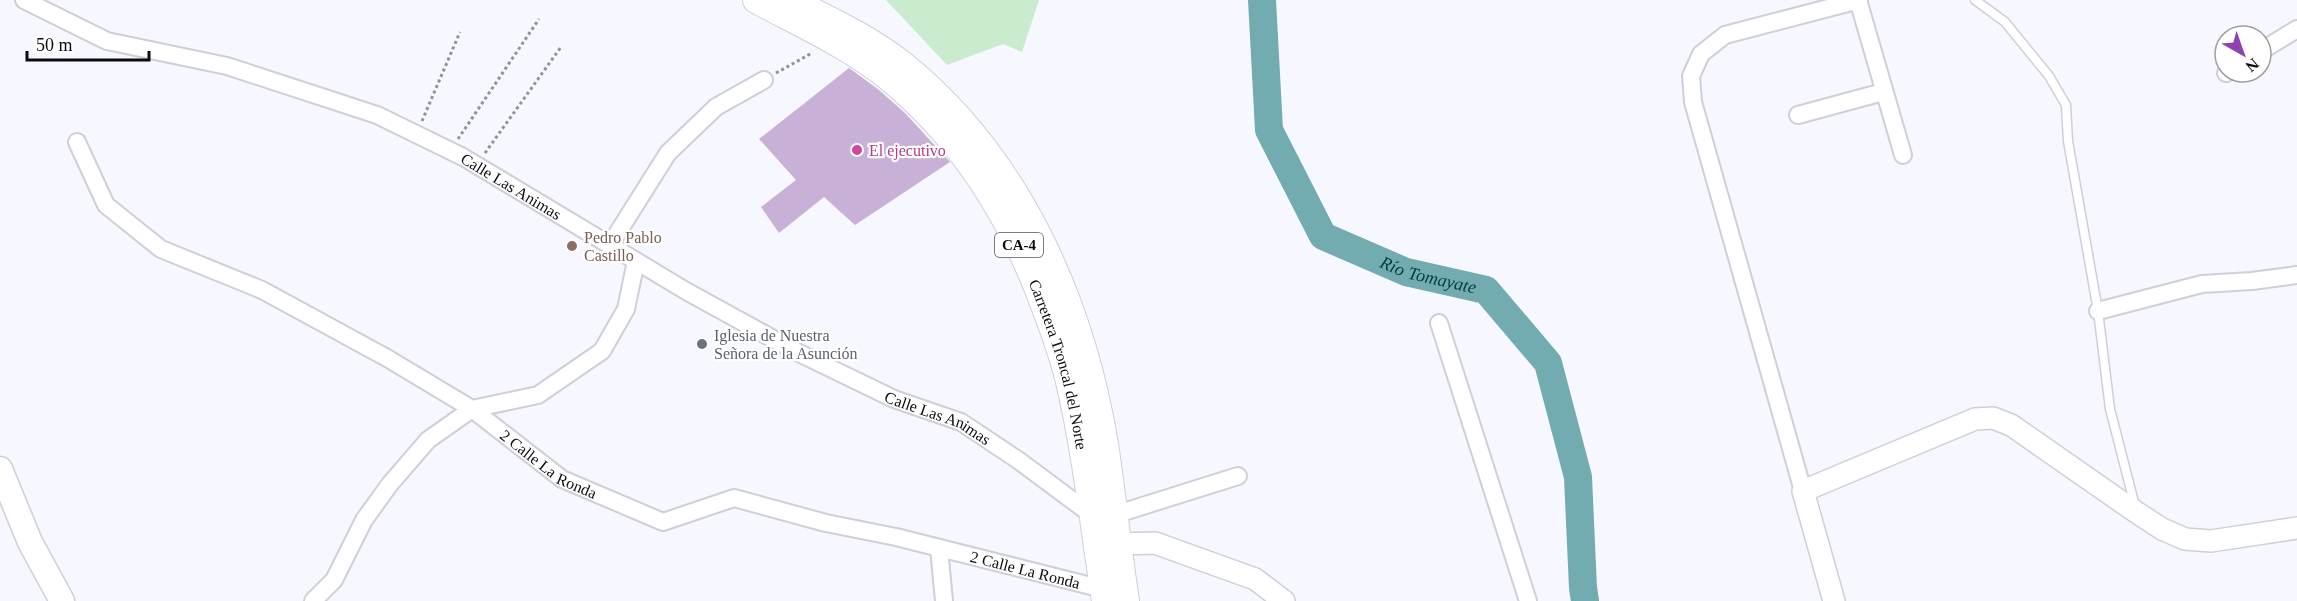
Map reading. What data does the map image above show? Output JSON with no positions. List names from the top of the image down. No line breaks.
{"streets":{"main road":["CA-4","Carretera Troncal del Norte"],"street":["Calle Las Animas","2 Calle La Ronda"]},"crossings":[["Calle Las Animas","Carretera Troncal del Norte"],["Carretera Troncal del Norte","2 Calle La Ronda"]],"water":["Río Tomayate"],"places":["El ejecutivo","Pedro Pablo Castillo","Iglesia de Nuestra Señora de la Asunción"],"scale_bar":"50 m","north":"bottom right"}
